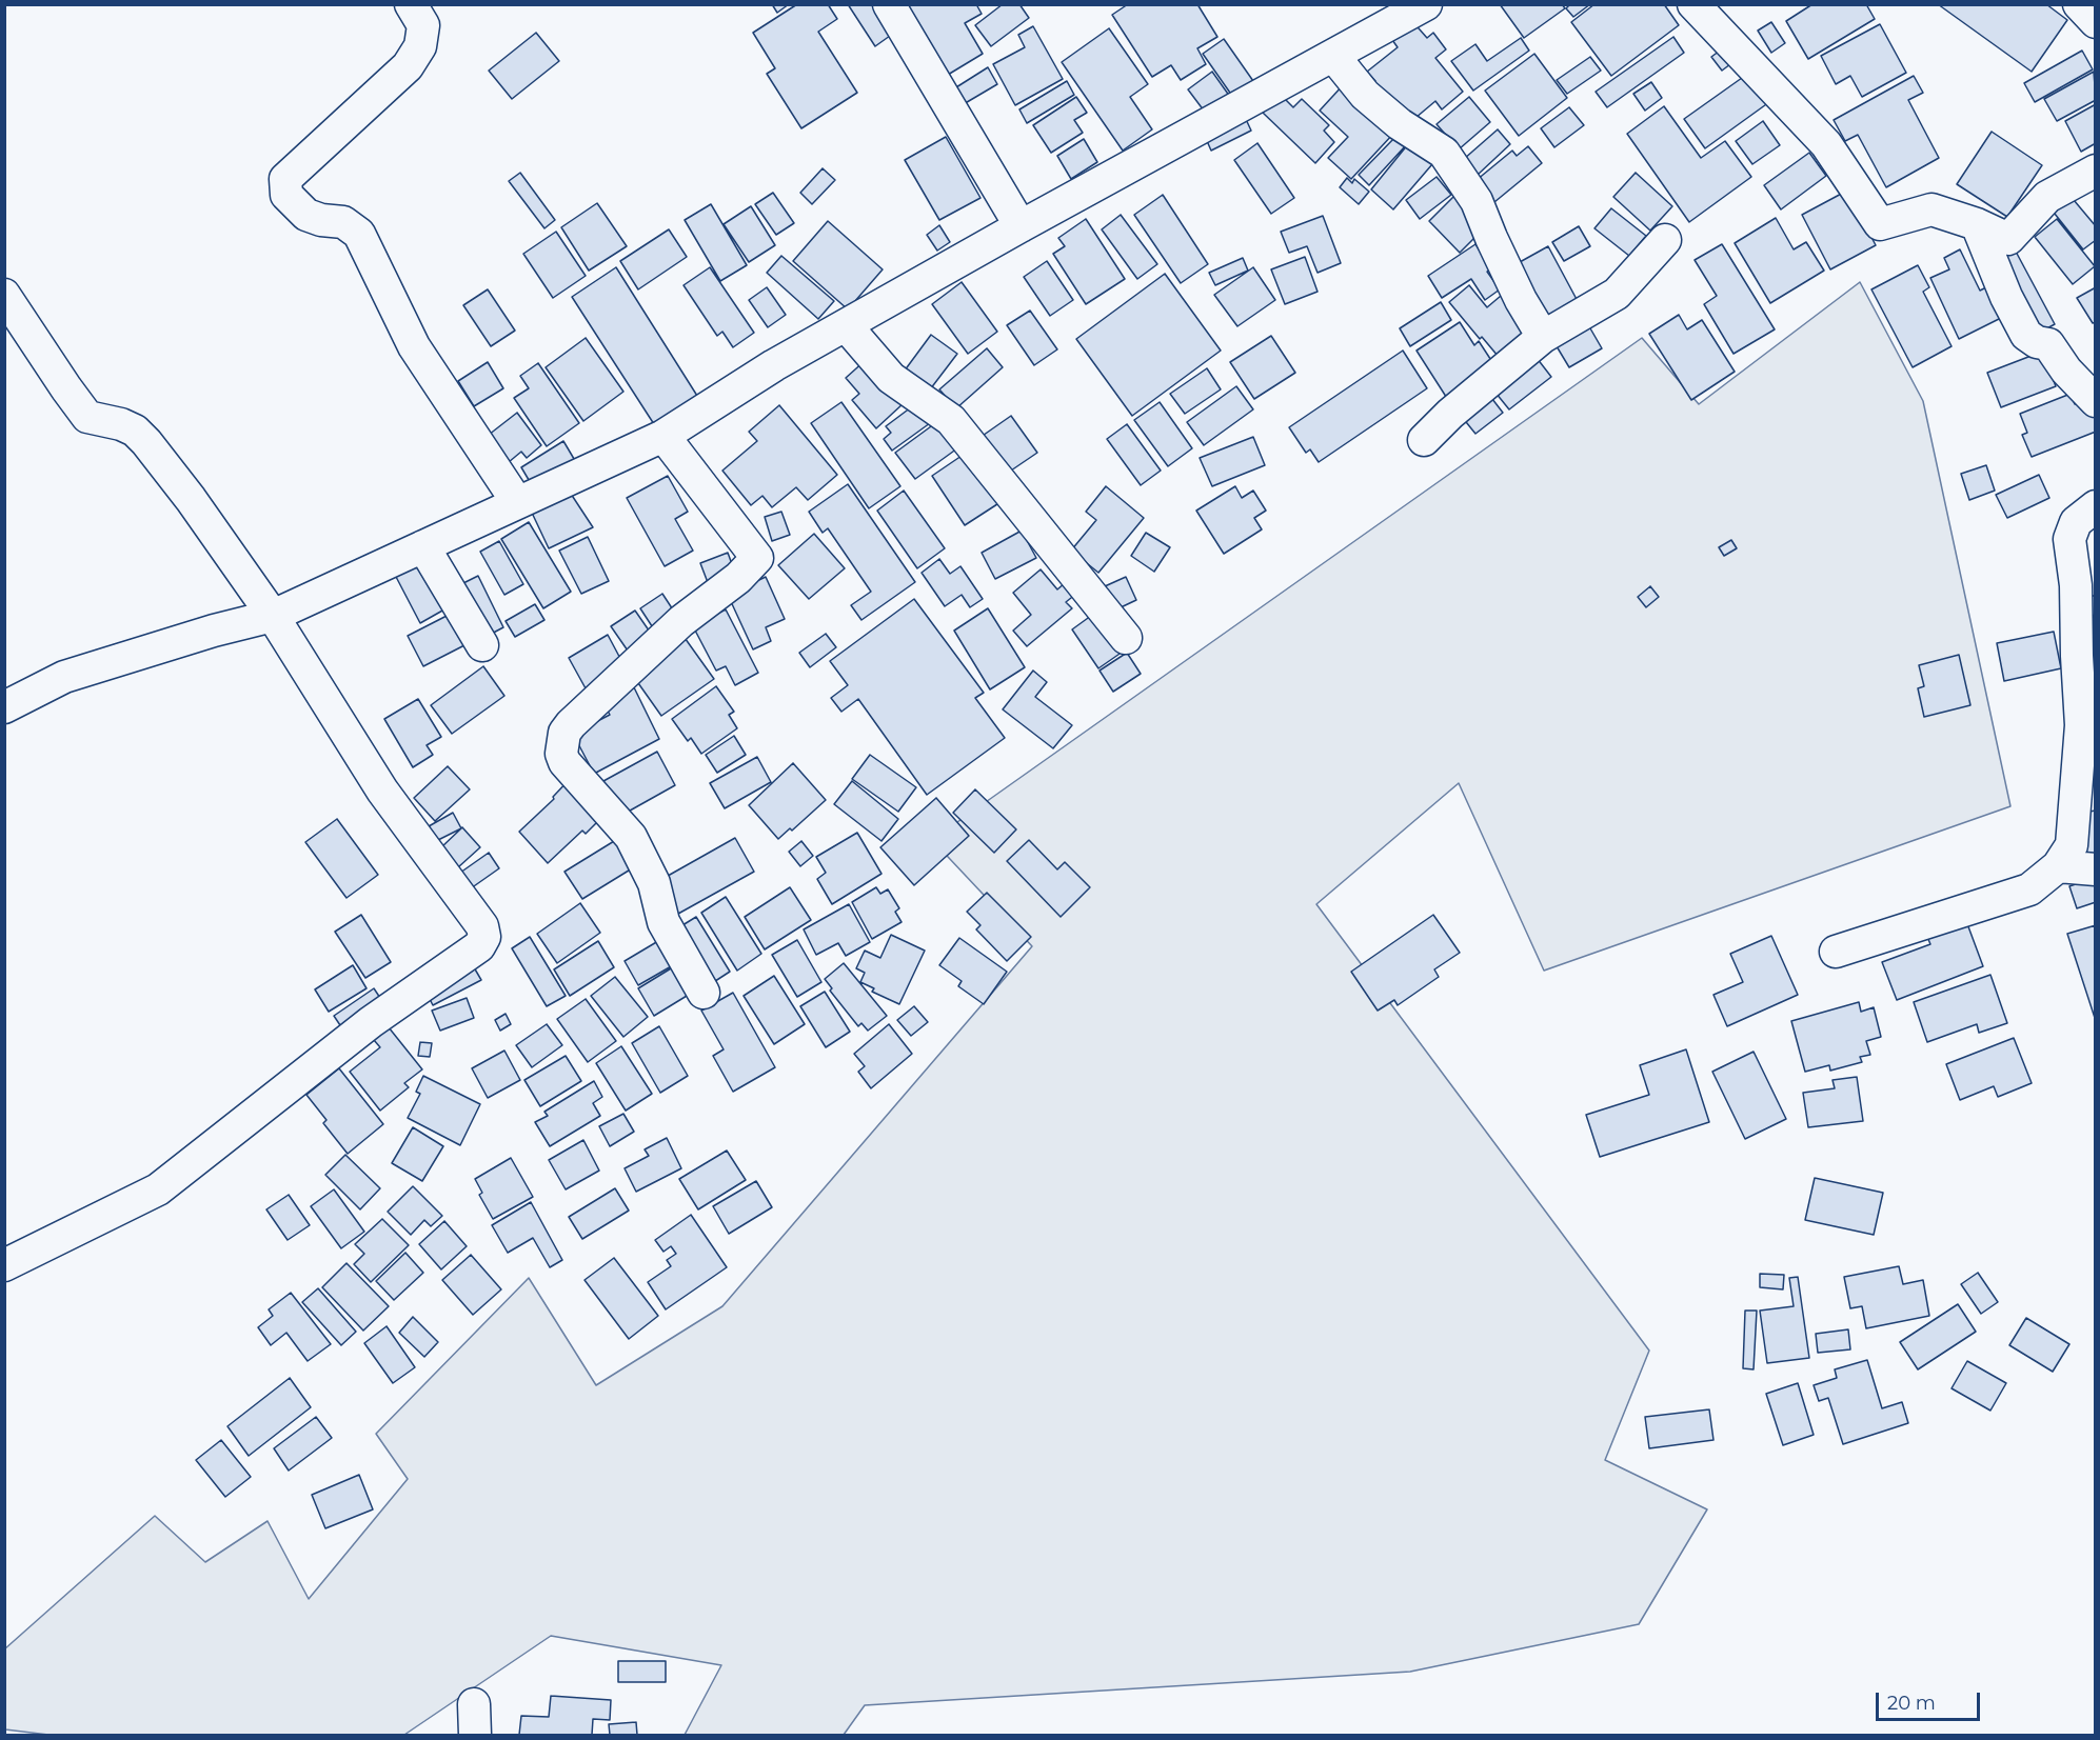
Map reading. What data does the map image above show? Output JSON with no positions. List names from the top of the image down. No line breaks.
{"scale_bar":"20 m"}
